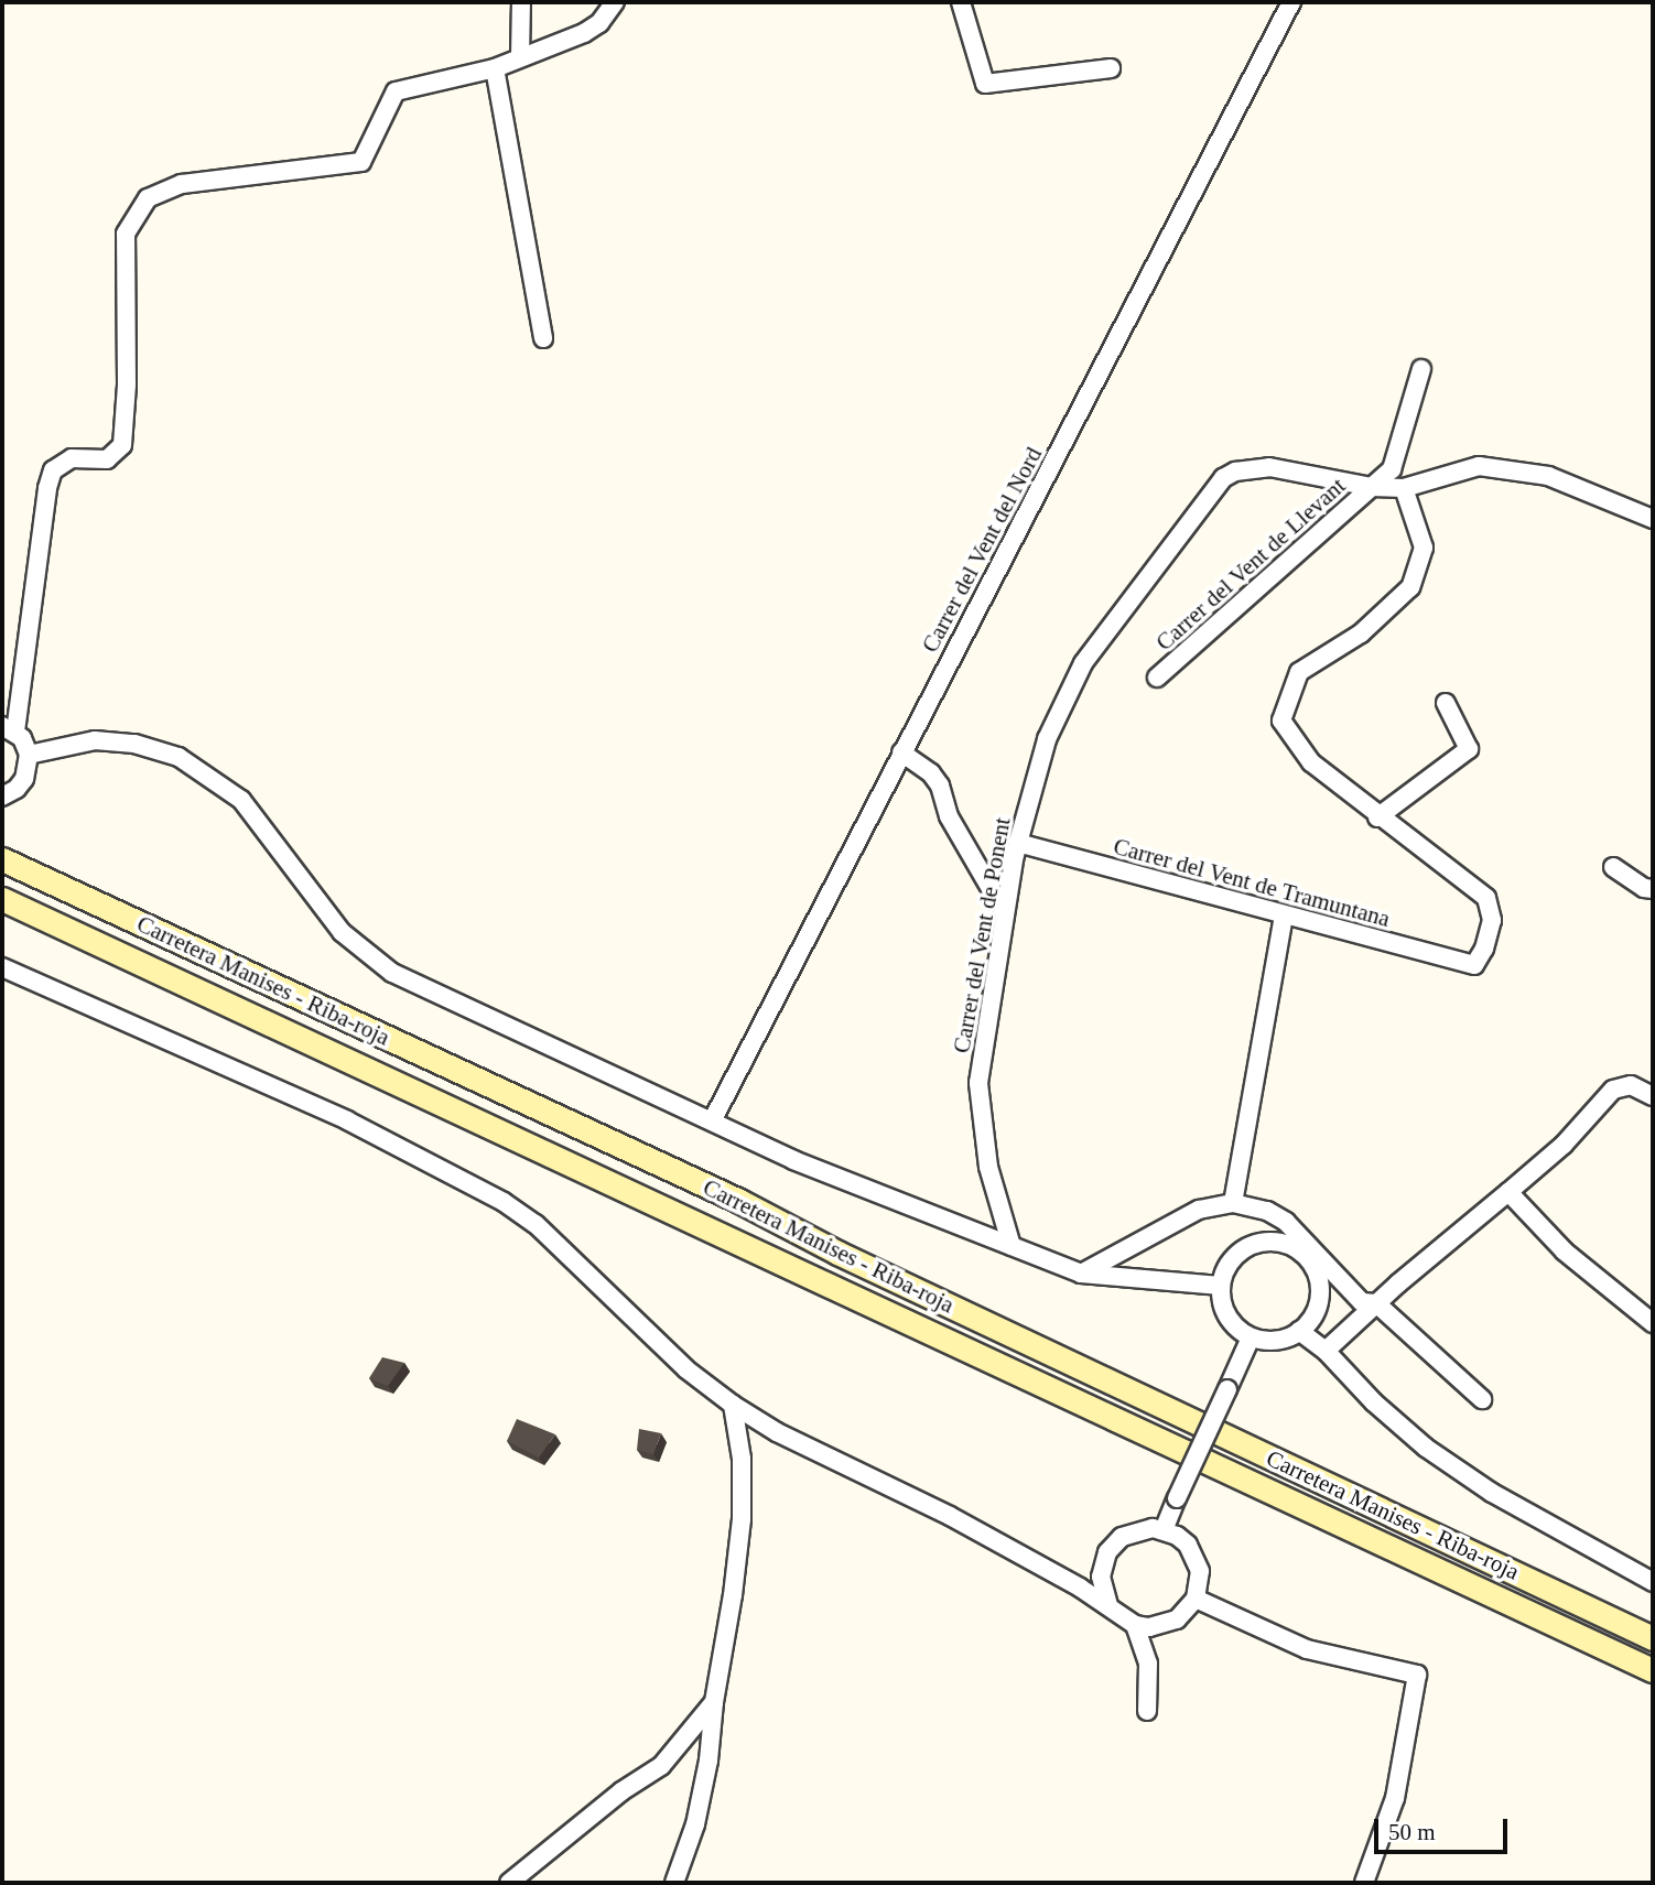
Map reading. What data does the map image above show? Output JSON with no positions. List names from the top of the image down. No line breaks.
{"streets":{"main road":["Carretera Manises - Riba-roja"],"street":["Carrer del Vent del Nord","Carrer del Vent de Llevant","Carrer del Vent de Tramuntana","Carrer del Vent de Ponent"]},"crossings":[["Carrer del Vent de Llevant","Carrer del Vent de Ponent"],["Carrer del Vent de Tramuntana","Carrer del Vent de Ponent"]],"scale_bar":"50 m"}
